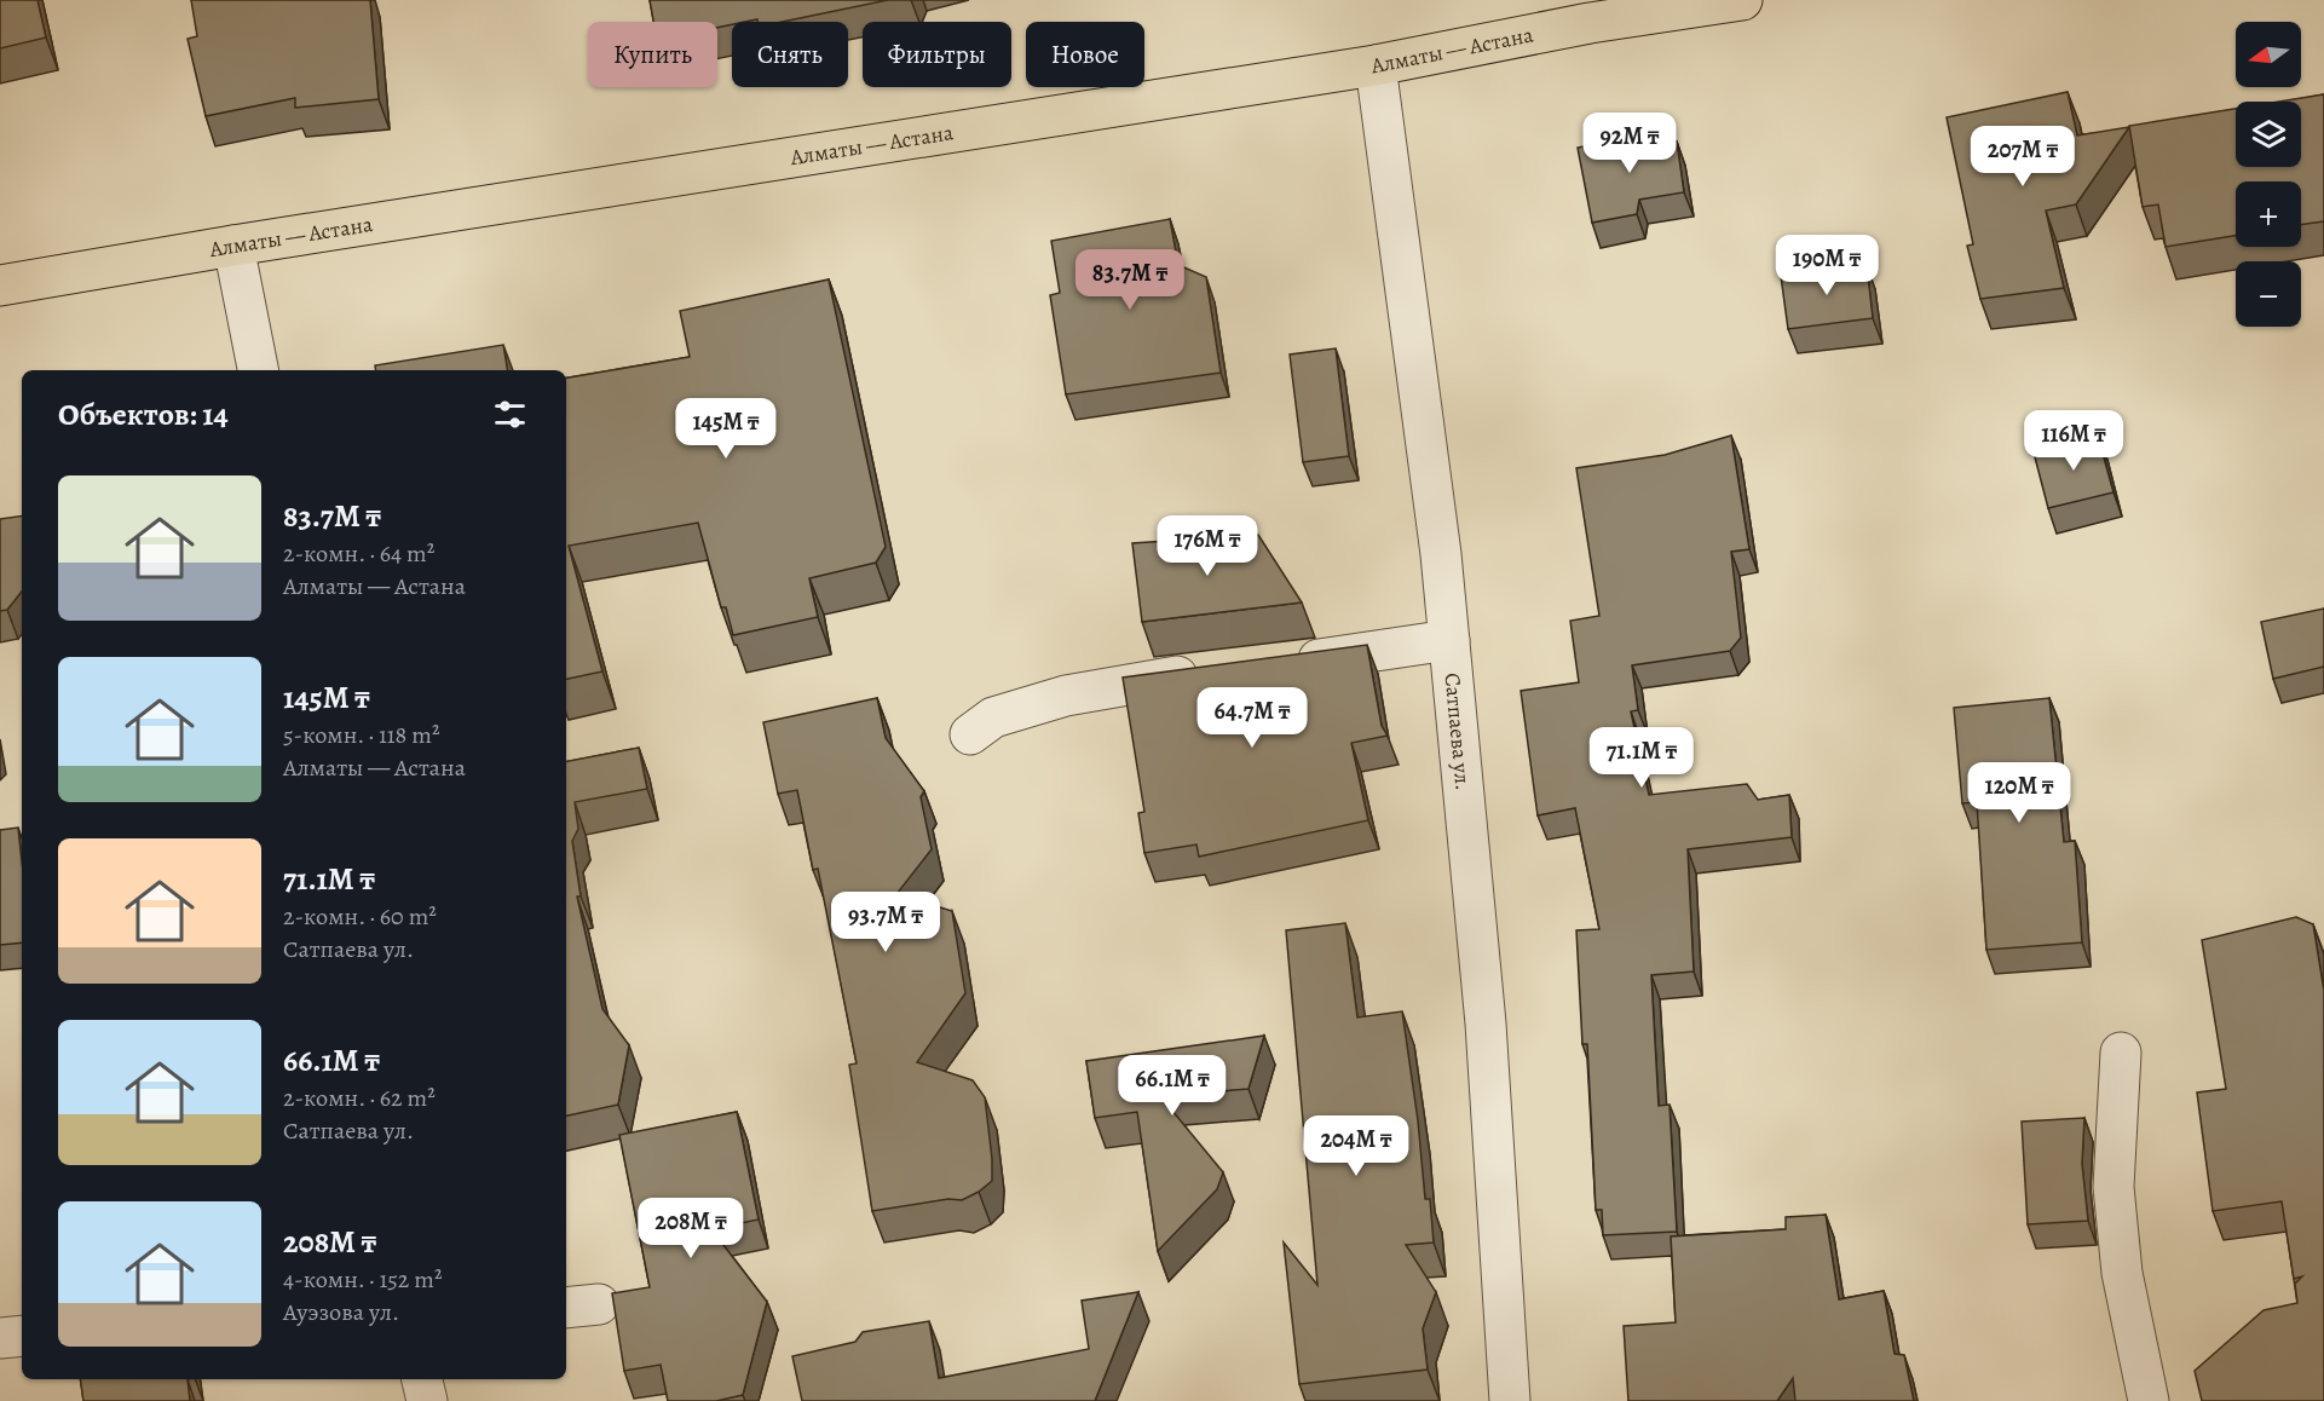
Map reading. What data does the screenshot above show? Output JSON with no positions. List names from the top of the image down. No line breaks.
{"streets":{"highway":["Алматы — Астана"],"street":["Сатпаева ул."]},"crossings":[["Алматы — Астана","Сатпаева ул."]],"north":"left","page":{"map_buttons":["+","−"],"chip":["Купить","Снять","Фильтры","Новое"],"price":["92M ₸","207M ₸","190M ₸","83.7M ₸","145M ₸","116M ₸","176M ₸","64.7M ₸","71.1M ₸","120M ₸","93.7M ₸","66.1M ₸","204M ₸","208M ₸"],"heading":"Объектов: 14","list":[{"name":"83.7M ₸","note":"2-комн. · 64 m² · Алматы — Астана"},{"name":"145M ₸","note":"5-комн. · 118 m² · Алматы — Астана"},{"name":"71.1M ₸","note":"2-комн. · 60 m² · Сатпаева ул."},{"name":"66.1M ₸","note":"2-комн. · 62 m² · Сатпаева ул."},{"name":"208M ₸","note":"4-комн. · 152 m² · Ауэзова ул."}]}}
